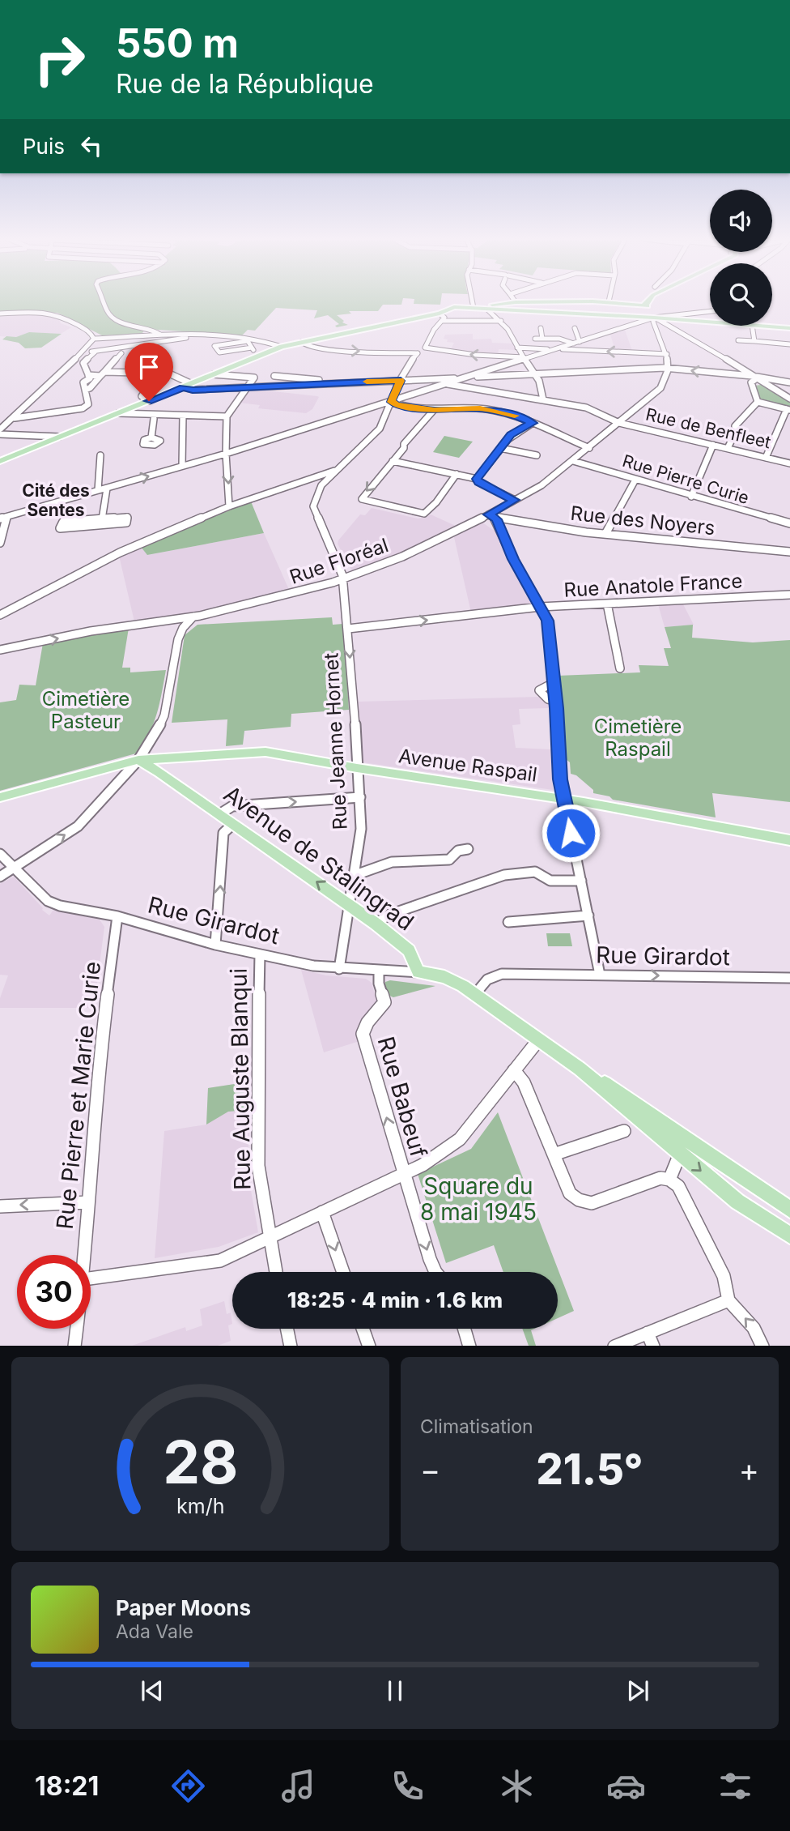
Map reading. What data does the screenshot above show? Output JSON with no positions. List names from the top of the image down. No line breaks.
{"streets":{"main road":["Avenue Raspail","Avenue de Stalingrad"],"street":["Rue de Benfleet","Rue Pierre Curie","Rue des Noyers","Rue Floréal","Rue Anatole France","Rue Jeanne Hornet","Rue Girardot","Rue Auguste Blanqui","Rue Pierre et Marie Curie","Rue Babeuf"]},"crossings":[["Rue de Benfleet","Rue Floréal"],["Rue Pierre Curie","Rue Floréal"],["Rue des Noyers","Rue Floréal"],["Rue Floréal","Rue Jeanne Hornet"],["Rue Anatole France","Rue Jeanne Hornet"],["Rue Jeanne Hornet","Avenue Raspail"],["Rue Jeanne Hornet","Avenue de Stalingrad"],["Rue Jeanne Hornet","Rue Girardot"],["Avenue Raspail","Avenue de Stalingrad"],["Avenue de Stalingrad","Rue Girardot"],["Rue Girardot","Rue Auguste Blanqui"],["Rue Girardot","Rue Pierre et Marie Curie"],["Rue Girardot","Rue Babeuf"]],"one_way":["Rue Anatole France","Avenue de Stalingrad","Rue Babeuf"],"districts":["Cité des Sentes"],"parks":["Cimetière Pasteur","Cimetière Raspail","Square du 8 mai 1945"],"page":{"turn":["550 m","Rue de la République"],"then":"Puis","limit":"30","trip":"18:25 · 4 min · 1.6 km","tile":"Climatisation","heat":["−","21.5°","+"],"song":["Paper Moons","Ada Vale"],"tabs":"18:21","gauge":["28","km/h"]}}
